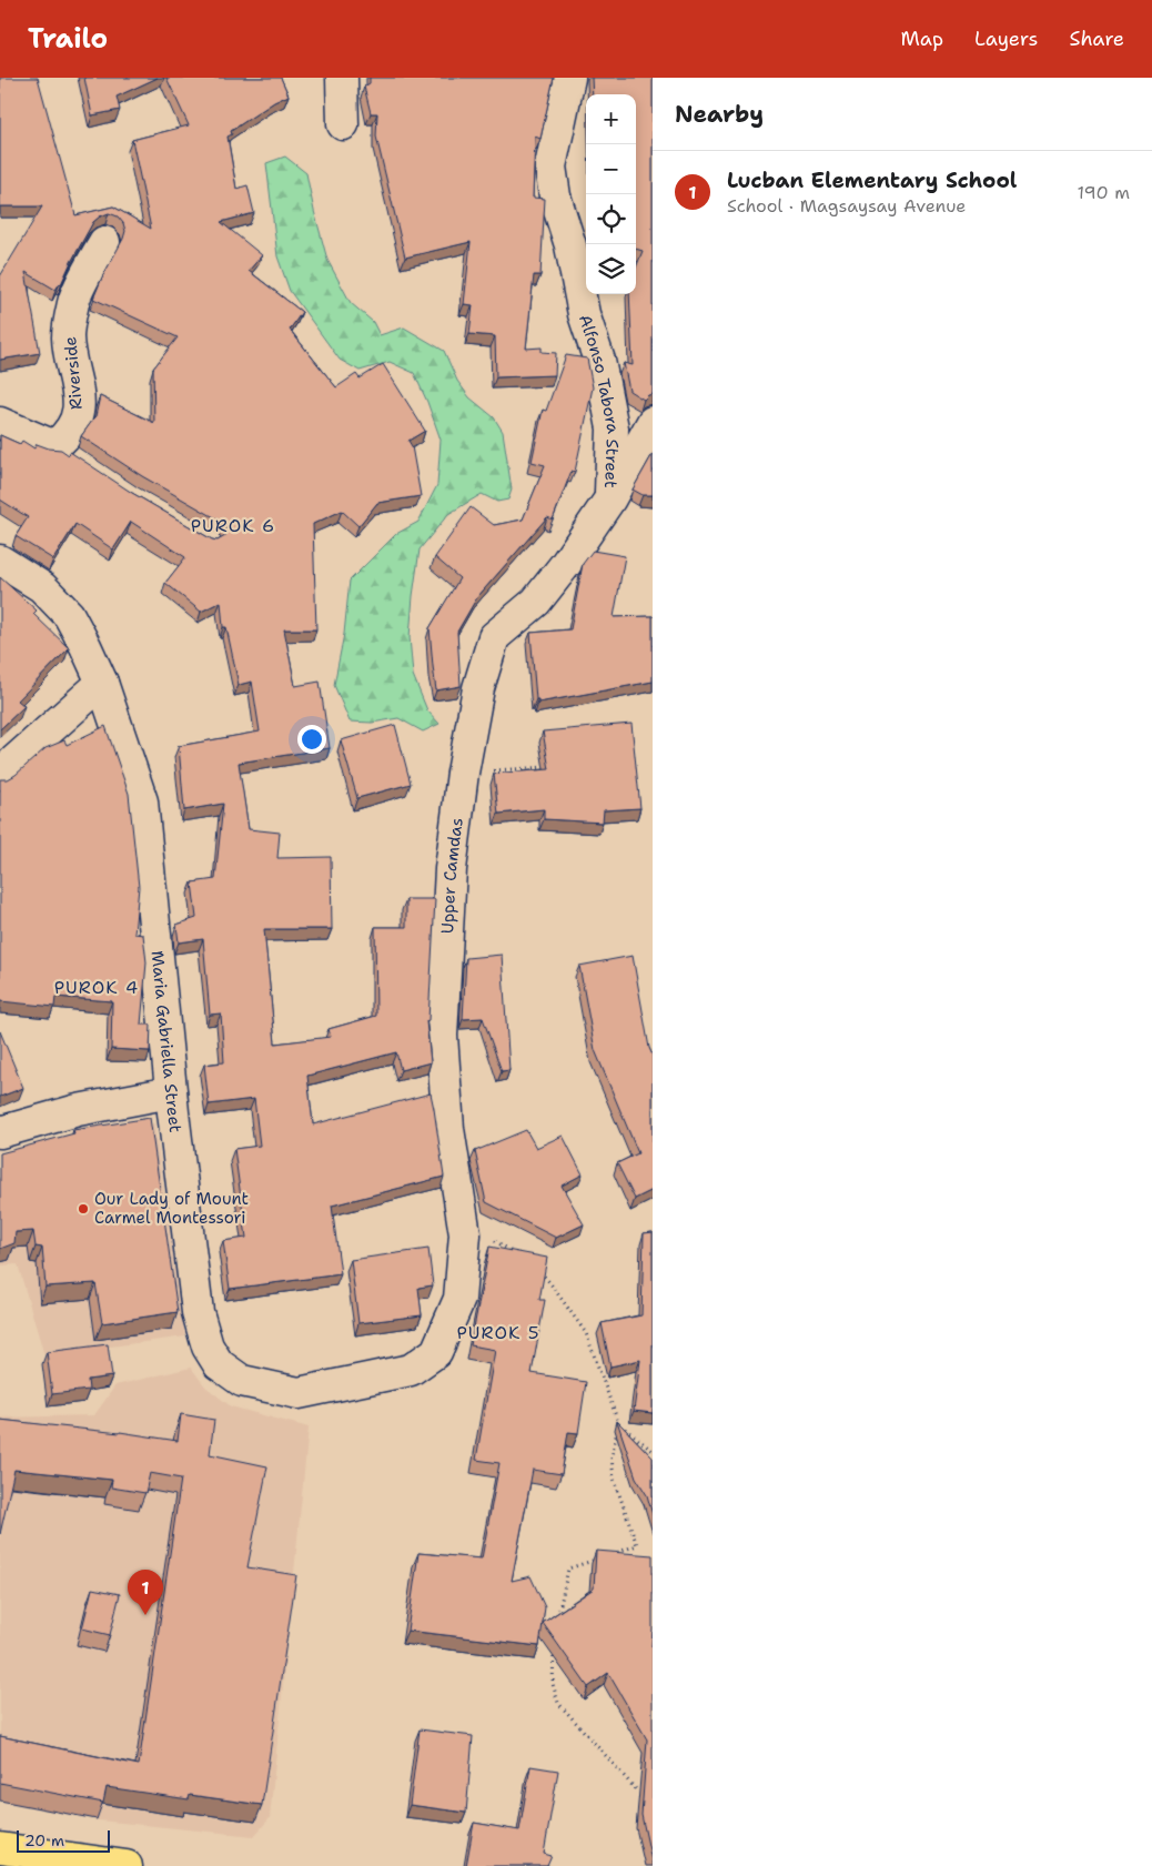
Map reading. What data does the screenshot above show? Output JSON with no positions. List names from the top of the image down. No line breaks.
{"streets":{"street":["Riverside","Alfonso Tabora Street","Upper Camdas","Maria Gabriella Street"]},"crossings":[["Alfonso Tabora Street","Upper Camdas"],["Upper Camdas","Maria Gabriella Street"]],"districts":["PUROK 6","PUROK 4","PUROK 5"],"places":["Our Lady of Mount Carmel Montessori"],"scale_bar":"20 m","page":{"header":"Trailo","nav":["Map","Layers","Share"],"heading":"Nearby","map_buttons":["+","−"],"list":[{"mark":"1","name":"Lucban Elementary School","note":"School · Magsaysay Avenue","value":"190 m"}],"pins":"1","scale":"20 m"}}
